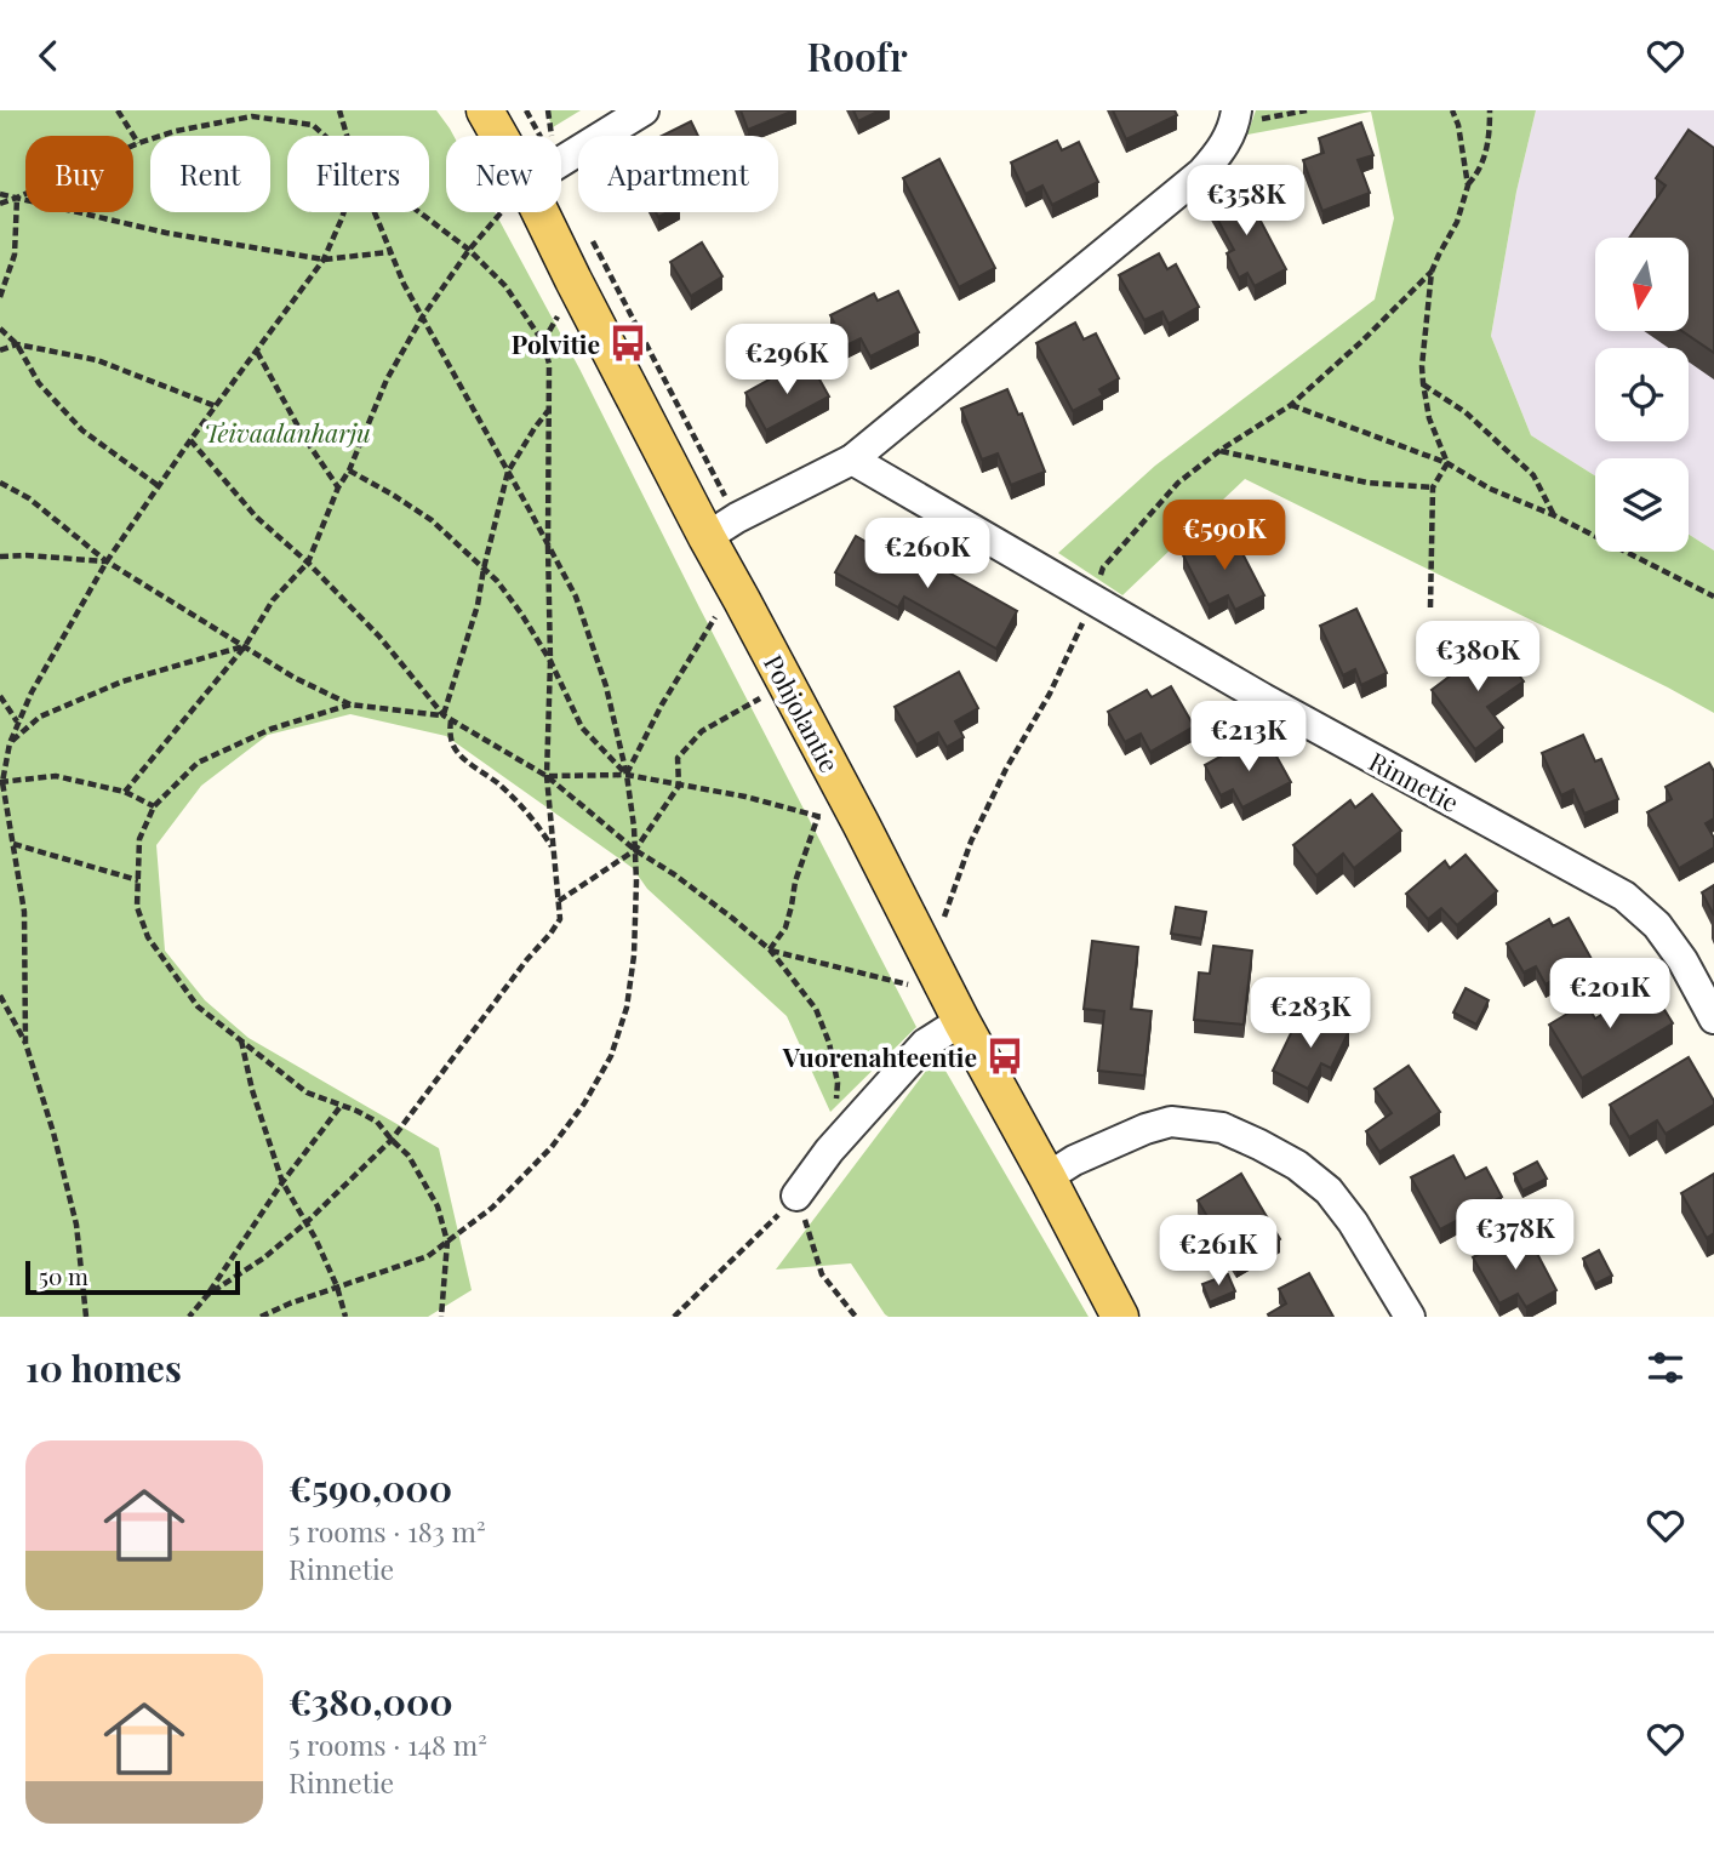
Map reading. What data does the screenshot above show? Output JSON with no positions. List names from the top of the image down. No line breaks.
{"streets":{"main road":["Pohjolantie"],"street":["Rinnetie"]},"parks":["Teivaalanharju"],"places":{"bus stop":["Polvitie","Vuorenahteentie"]},"scale_bar":"50 m","north":"bottom","page":{"header":"Roofr","chip":["Buy","Rent","Filters","New","Apartment"],"price":["€358K","€296K","€590K","€260K","€380K","€213K","€201K","€283K","€378K","€261K"],"scale":"50 m","heading":"10 homes","list":[{"name":"€590,000","note":"5 rooms · 183 m² · Rinnetie"},{"name":"€380,000","note":"5 rooms · 148 m² · Rinnetie"}]}}
